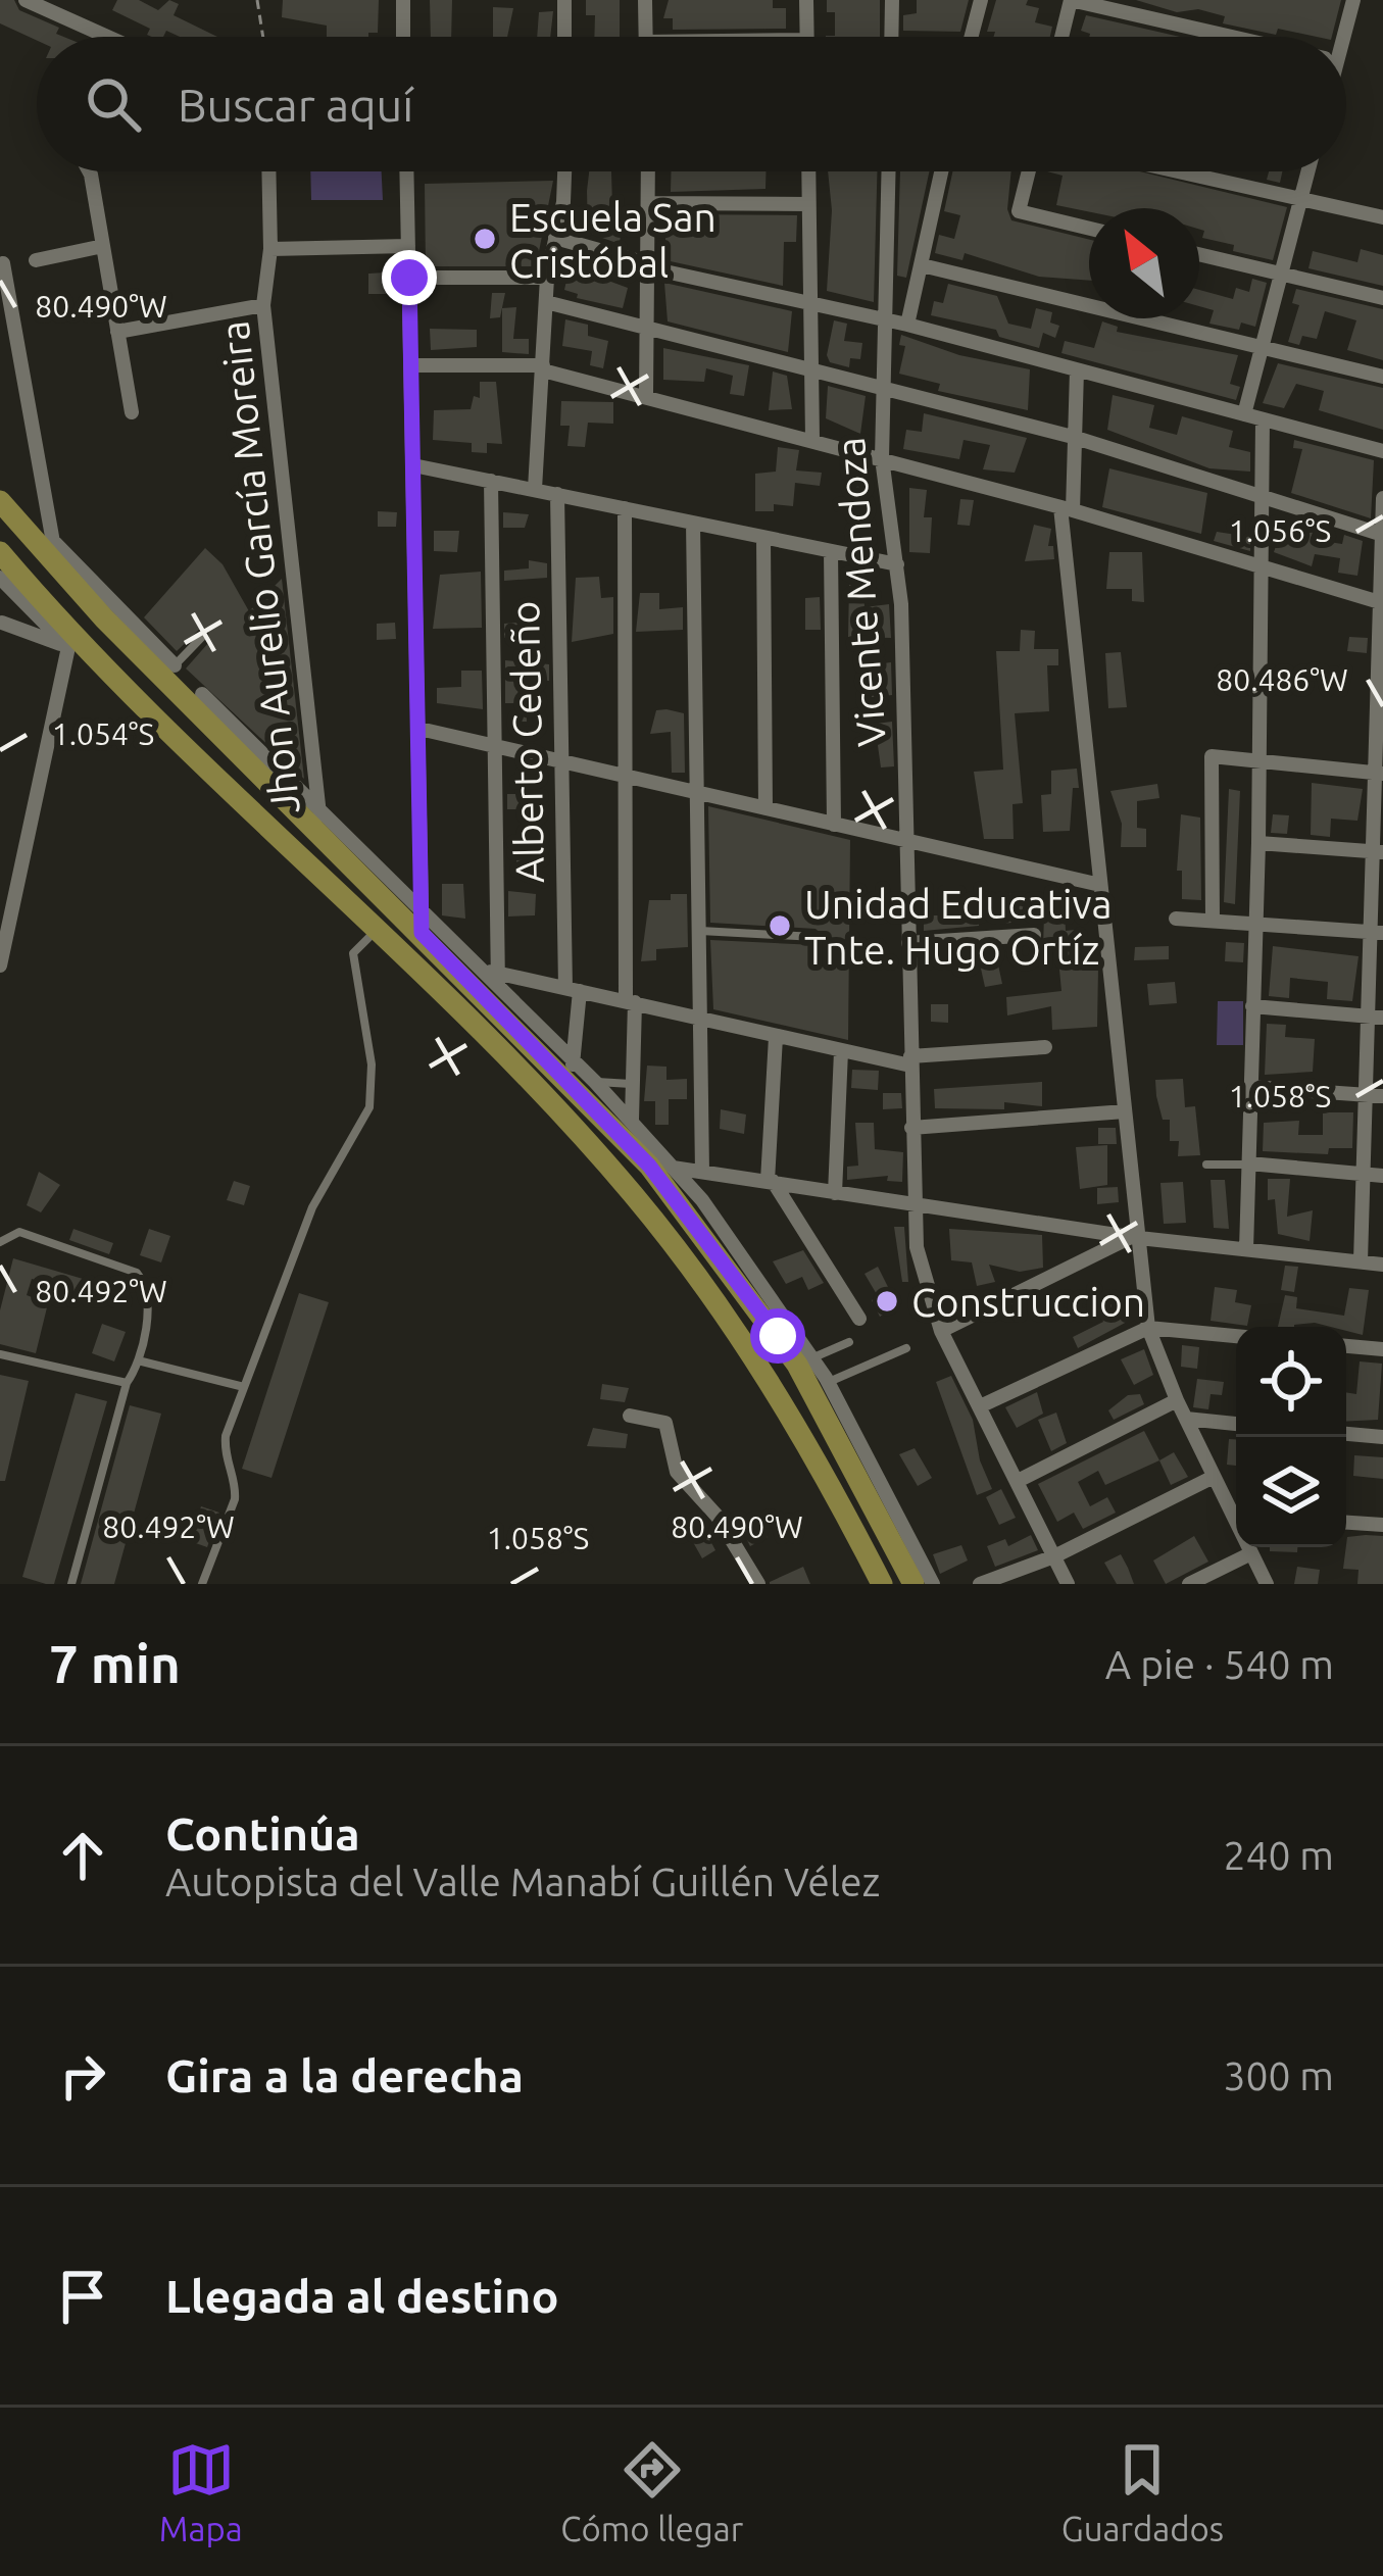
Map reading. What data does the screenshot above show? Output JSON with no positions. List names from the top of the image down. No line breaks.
{"streets":{"street":["Jhon Aurelio García Moreira","Vicente Mendoza","Alberto Cedeño"]},"places":["Escuela San Cristóbal","Unidad Educativa Tnte. Hugo Ortíz","Construccion"],"north":"top left","page":{"search":"Buscar aquí","heading":["7 min","A pie · 540 m"],"list":[["Continúa","Autopista del Valle Manabí Guillén Vélez","240 m"],["Gira a la derecha","300 m"],"Llegada al destino"],"nav":["Mapa","Cómo llegar","Guardados"]},"coordinates":["80.490°W","1.056°S","80.486°W","1.054°S","1.058°S","80.492°W"]}
